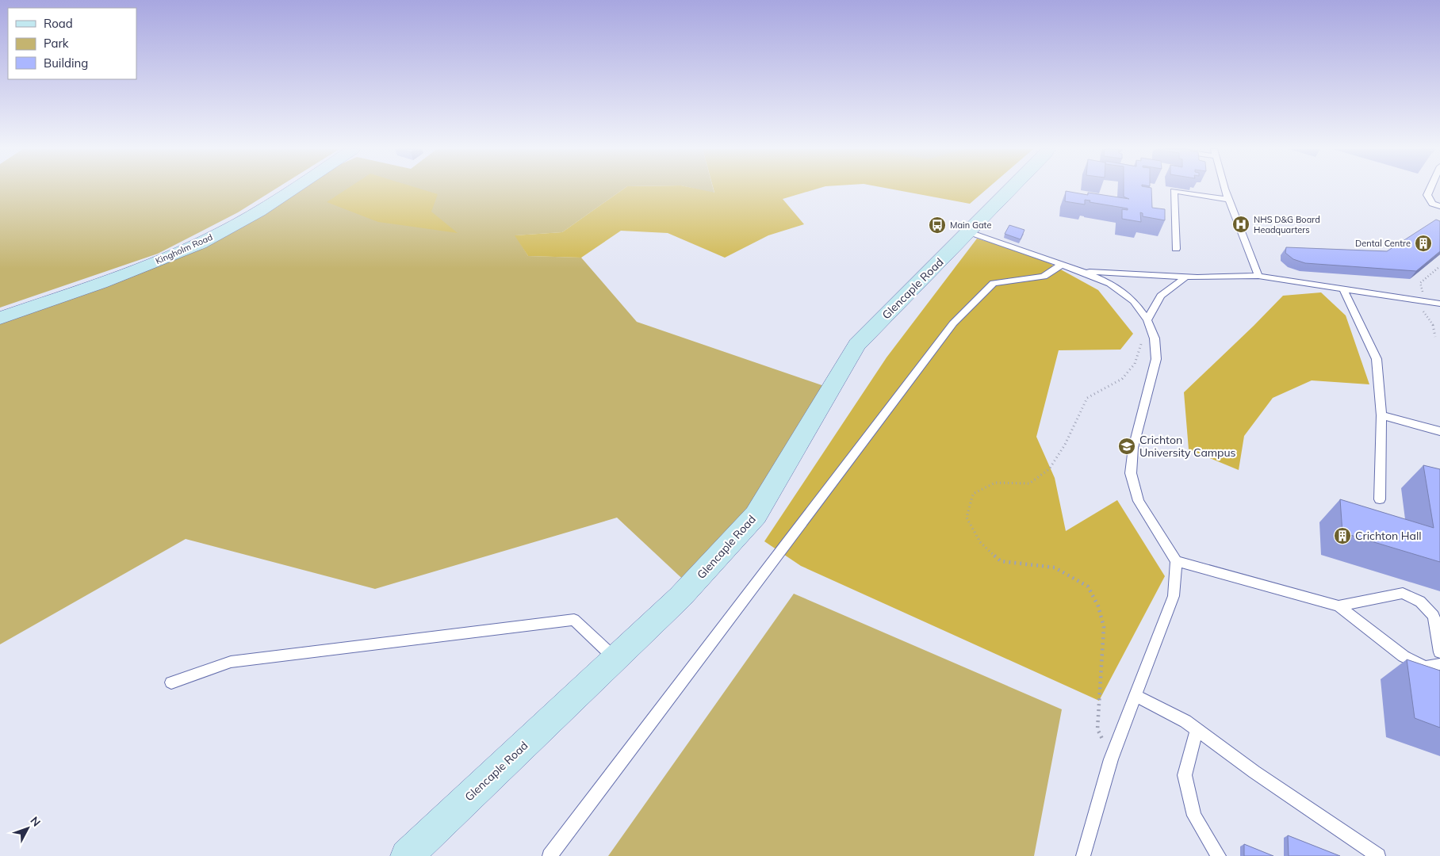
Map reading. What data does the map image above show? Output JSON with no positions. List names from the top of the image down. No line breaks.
{"streets":{"main road":["Kingholm Road","Glencaple Road"]},"places":{"hospital":["NHS D&G Board Headquarters"],"bus stop":["Main Gate"],"building":["Dental Centre","Crichton Hall"],"school or university":["Crichton University Campus"]},"legend":["Road","Park","Building"],"north":"top right"}
